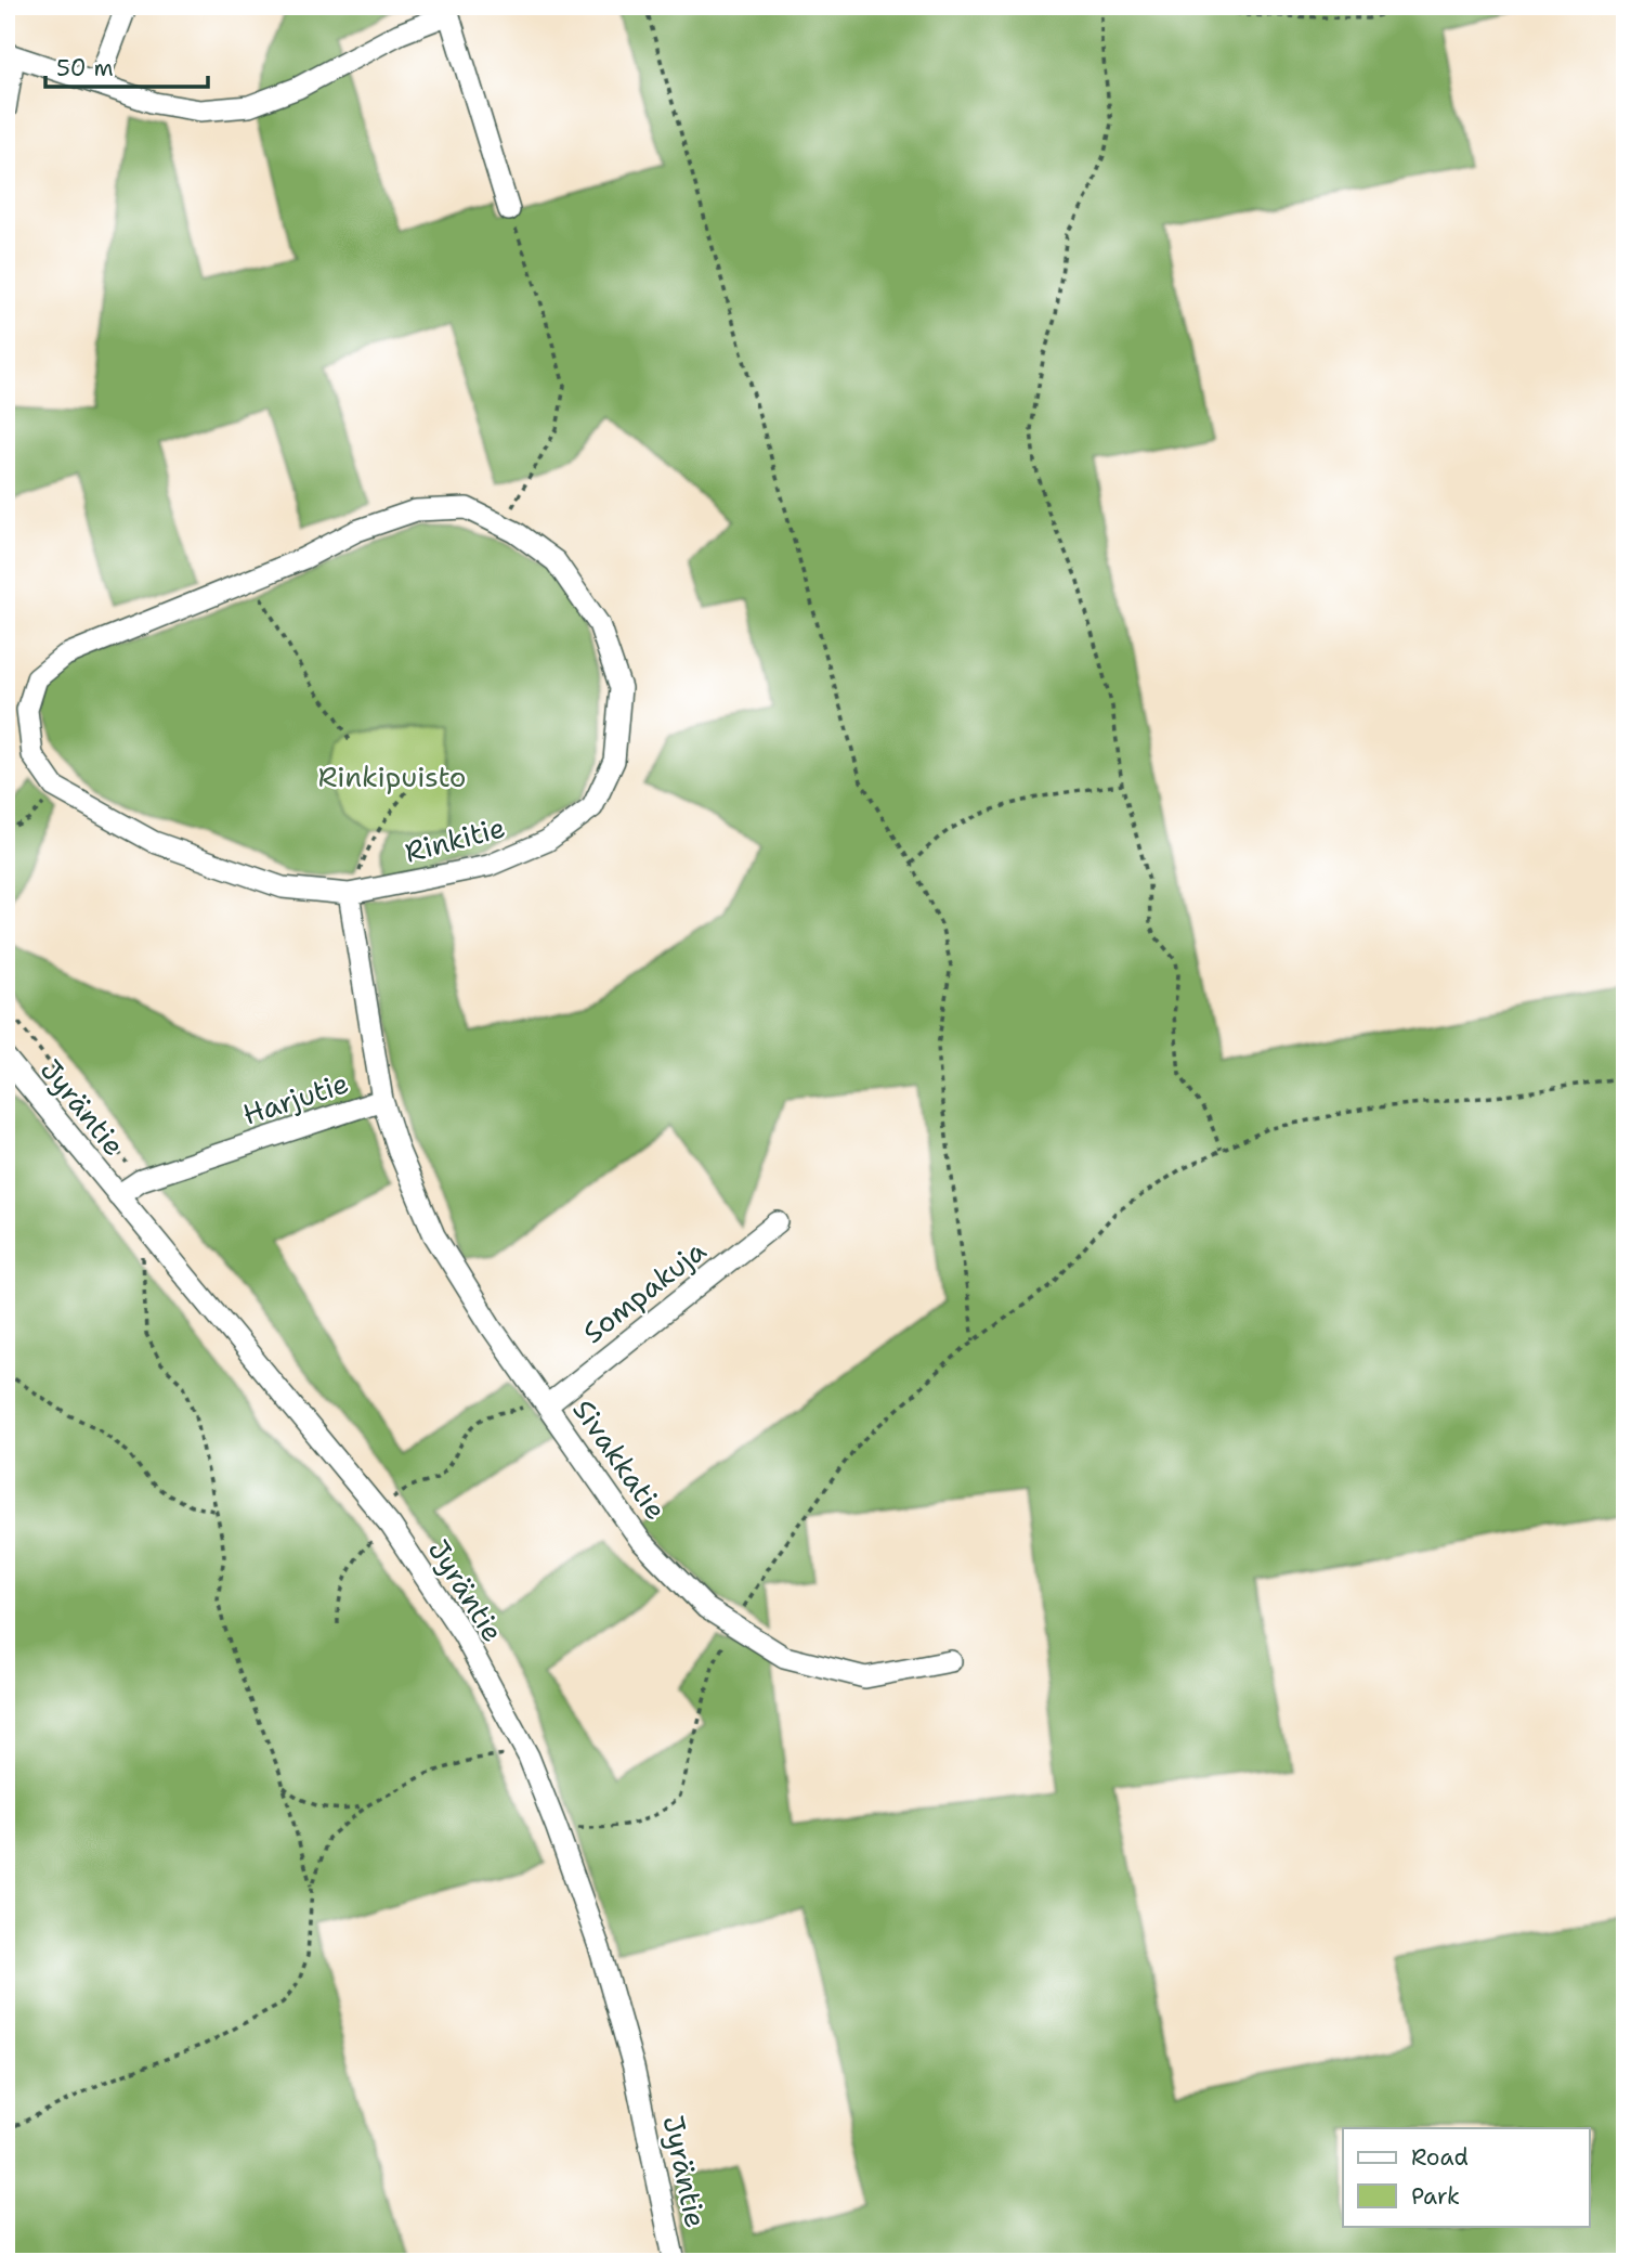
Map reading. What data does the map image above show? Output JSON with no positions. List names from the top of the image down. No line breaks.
{"streets":{"street":["Rinkitie","Harjutie","Jyräntie","Sompakuja","Sivakkatie"]},"crossings":[["Rinkitie","Harjutie"],["Harjutie","Jyräntie"],["Harjutie","Sivakkatie"],["Sompakuja","Sivakkatie"]],"parks":["Rinkipuisto"],"legend":["Road","Park"],"scale_bar":"50 m"}
